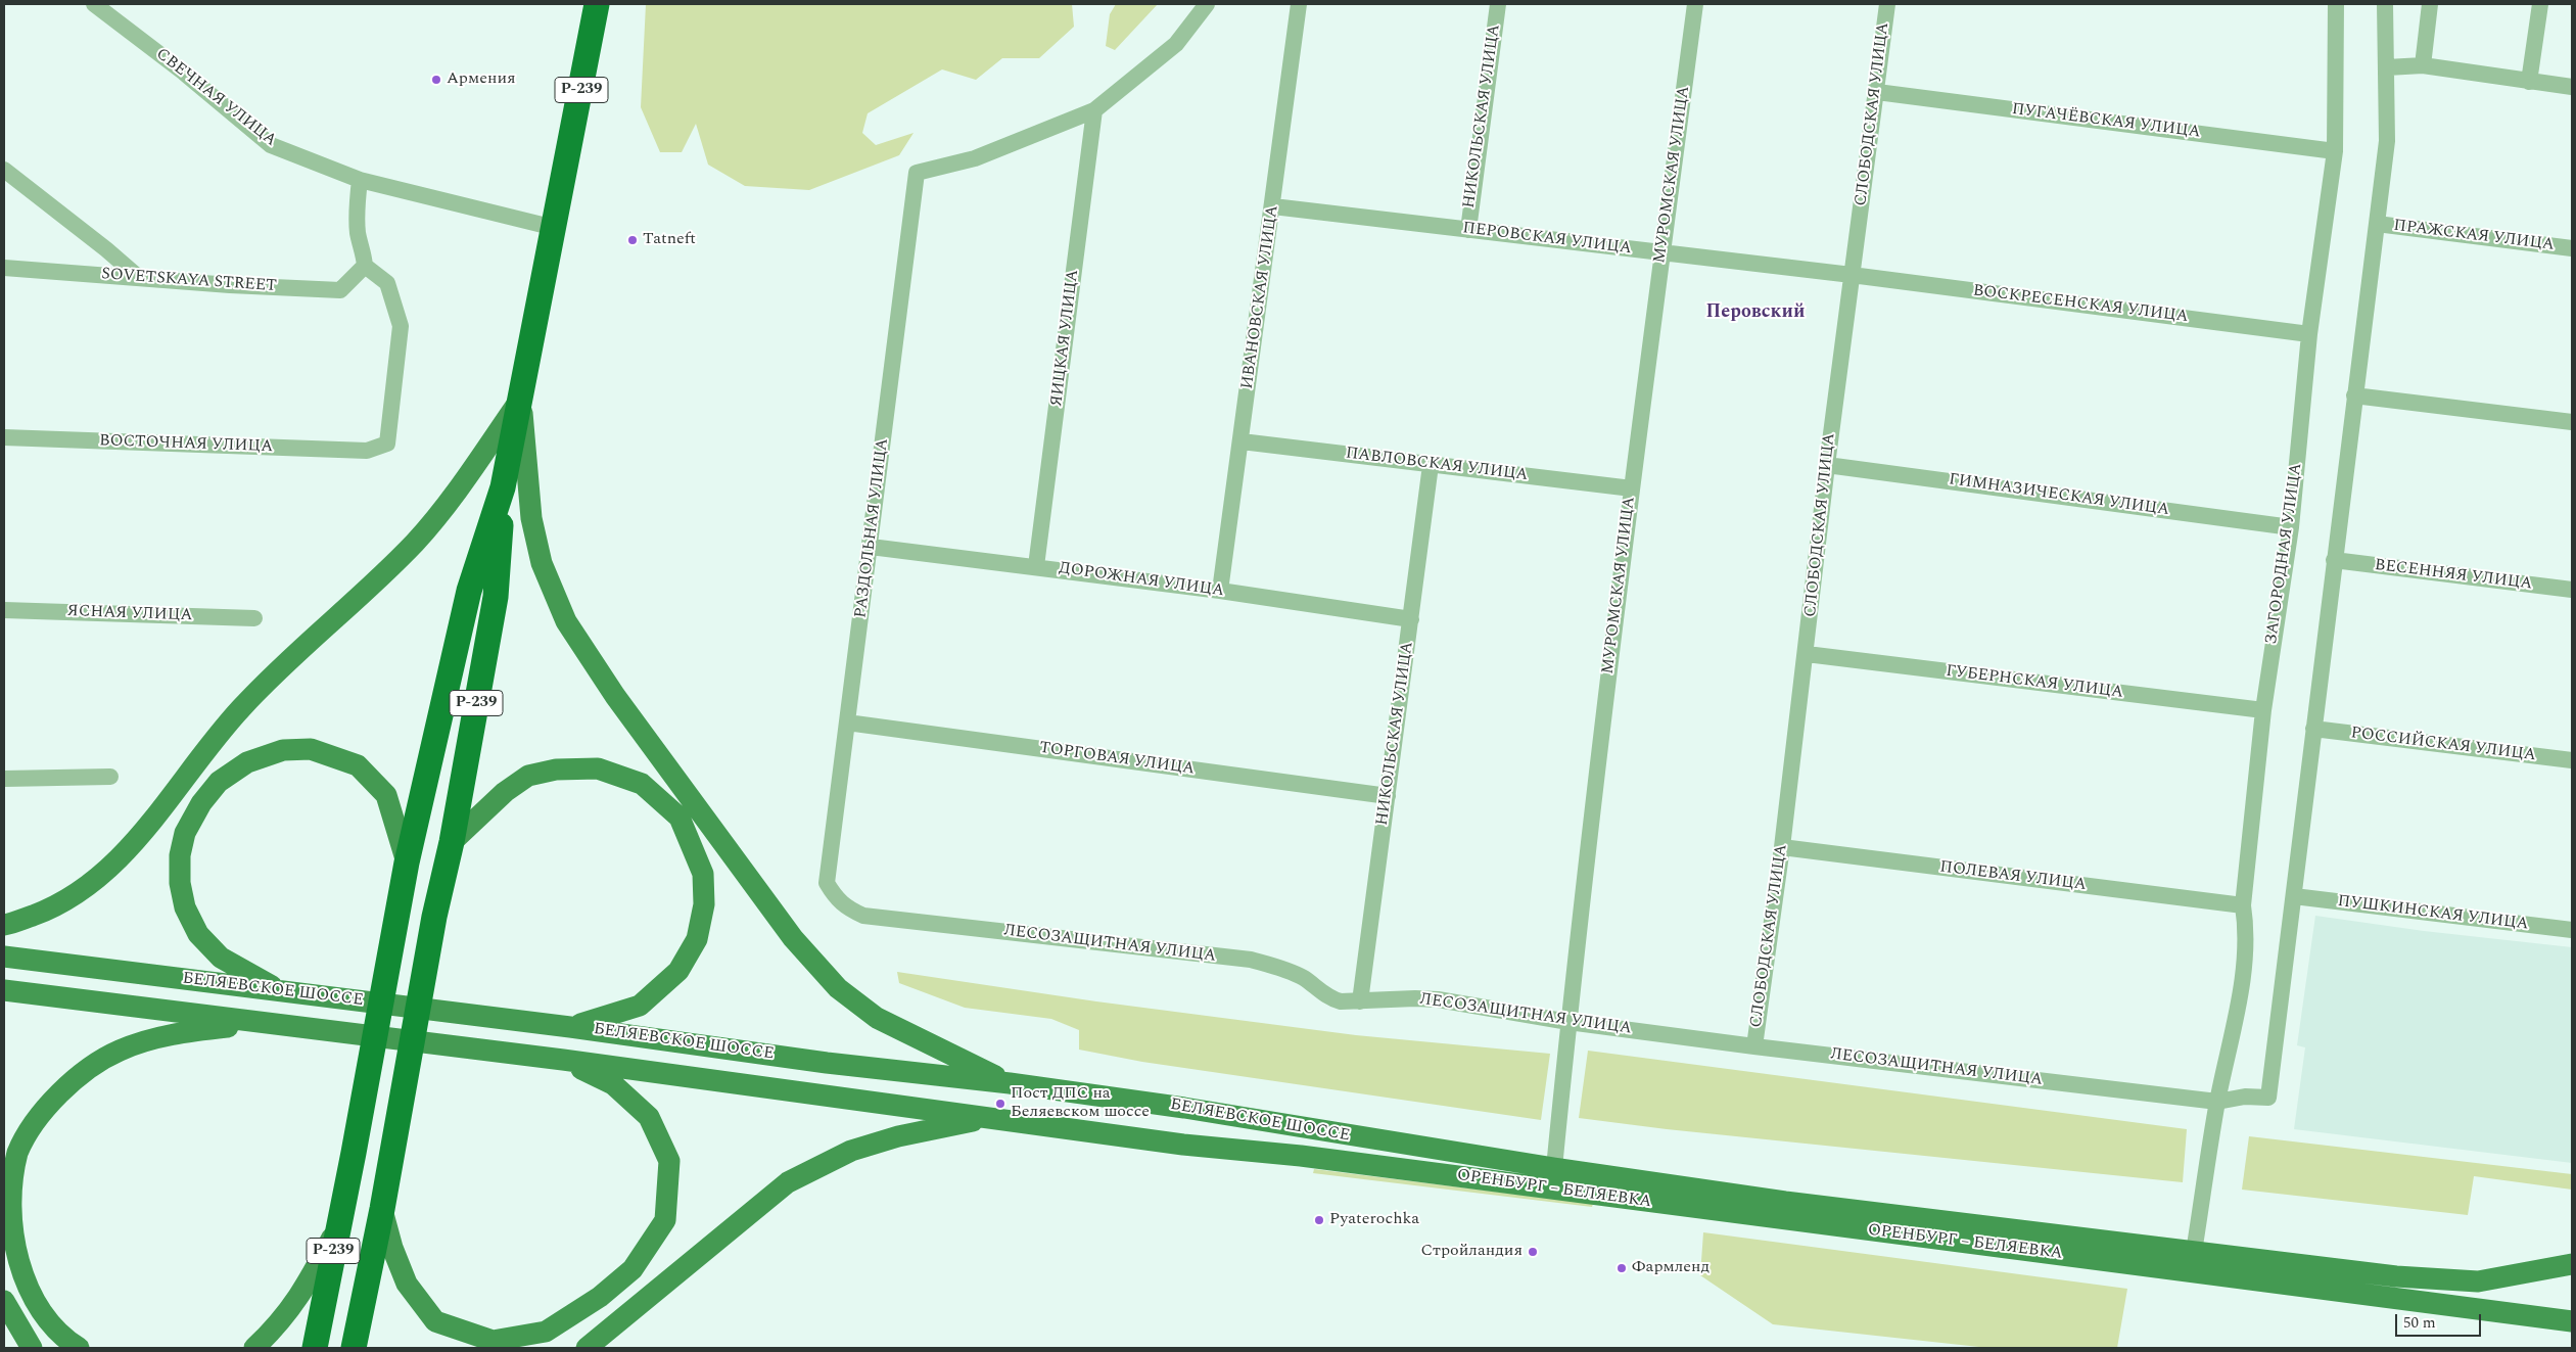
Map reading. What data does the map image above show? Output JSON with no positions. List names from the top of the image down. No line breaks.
{"streets":{"highway":["Р-239"],"main road":["БЕЛЯЕВСКОЕ ШОССЕ","ОРЕНБУРГ – БЕЛЯЕВКА"],"street":["СВЕЧНАЯ УЛИЦА","СЛОБОДСКАЯ УЛИЦА","НИКОЛЬСКАЯ УЛИЦА","ПУГАЧЁВСКАЯ УЛИЦА","МУРОМСКАЯ УЛИЦА","ПРАЖСКАЯ УЛИЦА","ПЕРОВСКАЯ УЛИЦА","SOVETSKAYA STREET","ИВАНОВСКАЯ УЛИЦА","ВОСКРЕСЕНСКАЯ УЛИЦА","ЯИЦКАЯ УЛИЦА","ВОСТОЧНАЯ УЛИЦА","ПАВЛОВСКАЯ УЛИЦА","ГИМНАЗИЧЕСКАЯ УЛИЦА","РАЗДОЛЬНАЯ УЛИЦА","ЗАГОРОДНАЯ УЛИЦА","ВЕСЕННЯЯ УЛИЦА","ДОРОЖНАЯ УЛИЦА","ЯСНАЯ УЛИЦА","ГУБЕРНСКАЯ УЛИЦА","РОССИЙСКАЯ УЛИЦА","ТОРГОВАЯ УЛИЦА","ПОЛЕВАЯ УЛИЦА","ПУШКИНСКАЯ УЛИЦА","ЛЕСОЗАЩИТНАЯ УЛИЦА"]},"crossings":[["Р-239","СВЕЧНАЯ УЛИЦА"],["СЛОБОДСКАЯ УЛИЦА","ПУГАЧЁВСКАЯ УЛИЦА"],["СЛОБОДСКАЯ УЛИЦА","ПЕРОВСКАЯ УЛИЦА"],["СЛОБОДСКАЯ УЛИЦА","ВОСКРЕСЕНСКАЯ УЛИЦА"],["СЛОБОДСКАЯ УЛИЦА","ГИМНАЗИЧЕСКАЯ УЛИЦА"],["СЛОБОДСКАЯ УЛИЦА","ГУБЕРНСКАЯ УЛИЦА"],["СЛОБОДСКАЯ УЛИЦА","ПОЛЕВАЯ УЛИЦА"],["СЛОБОДСКАЯ УЛИЦА","ЛЕСОЗАЩИТНАЯ УЛИЦА"],["НИКОЛЬСКАЯ УЛИЦА","ПЕРОВСКАЯ УЛИЦА"],["НИКОЛЬСКАЯ УЛИЦА","ПАВЛОВСКАЯ УЛИЦА"],["НИКОЛЬСКАЯ УЛИЦА","ДОРОЖНАЯ УЛИЦА"],["НИКОЛЬСКАЯ УЛИЦА","ТОРГОВАЯ УЛИЦА"],["НИКОЛЬСКАЯ УЛИЦА","ЛЕСОЗАЩИТНАЯ УЛИЦА"],["ПУГАЧЁВСКАЯ УЛИЦА","ЗАГОРОДНАЯ УЛИЦА"],["МУРОМСКАЯ УЛИЦА","ПЕРОВСКАЯ УЛИЦА"],["МУРОМСКАЯ УЛИЦА","ПАВЛОВСКАЯ УЛИЦА"],["МУРОМСКАЯ УЛИЦА","ЛЕСОЗАЩИТНАЯ УЛИЦА"],["МУРОМСКАЯ УЛИЦА","ОРЕНБУРГ – БЕЛЯЕВКА"],["ПЕРОВСКАЯ УЛИЦА","ИВАНОВСКАЯ УЛИЦА"],["ПЕРОВСКАЯ УЛИЦА","ВОСКРЕСЕНСКАЯ УЛИЦА"],["SOVETSKAYA STREET","ВОСТОЧНАЯ УЛИЦА"],["ИВАНОВСКАЯ УЛИЦА","ПАВЛОВСКАЯ УЛИЦА"],["ИВАНОВСКАЯ УЛИЦА","ДОРОЖНАЯ УЛИЦА"],["ВОСКРЕСЕНСКАЯ УЛИЦА","ЗАГОРОДНАЯ УЛИЦА"],["ЯИЦКАЯ УЛИЦА","РАЗДОЛЬНАЯ УЛИЦА"],["ЯИЦКАЯ УЛИЦА","ДОРОЖНАЯ УЛИЦА"],["ГИМНАЗИЧЕСКАЯ УЛИЦА","ЗАГОРОДНАЯ УЛИЦА"],["РАЗДОЛЬНАЯ УЛИЦА","ДОРОЖНАЯ УЛИЦА"],["РАЗДОЛЬНАЯ УЛИЦА","ТОРГОВАЯ УЛИЦА"],["РАЗДОЛЬНАЯ УЛИЦА","ЛЕСОЗАЩИТНАЯ УЛИЦА"],["ЗАГОРОДНАЯ УЛИЦА","ГУБЕРНСКАЯ УЛИЦА"],["ЗАГОРОДНАЯ УЛИЦА","ПОЛЕВАЯ УЛИЦА"],["ЗАГОРОДНАЯ УЛИЦА","ЛЕСОЗАЩИТНАЯ УЛИЦА"],["ЗАГОРОДНАЯ УЛИЦА","ОРЕНБУРГ – БЕЛЯЕВКА"],["ПУШКИНСКАЯ УЛИЦА","ЛЕСОЗАЩИТНАЯ УЛИЦА"],["БЕЛЯЕВСКОЕ ШОССЕ","ОРЕНБУРГ – БЕЛЯЕВКА"]],"districts":["Перовский"],"places":["Армения","Tatneft","Пост ДПС на Беляевском шоссе","Pyaterochka","Стройландия","Фармленд"],"scale_bar":"50 m"}
